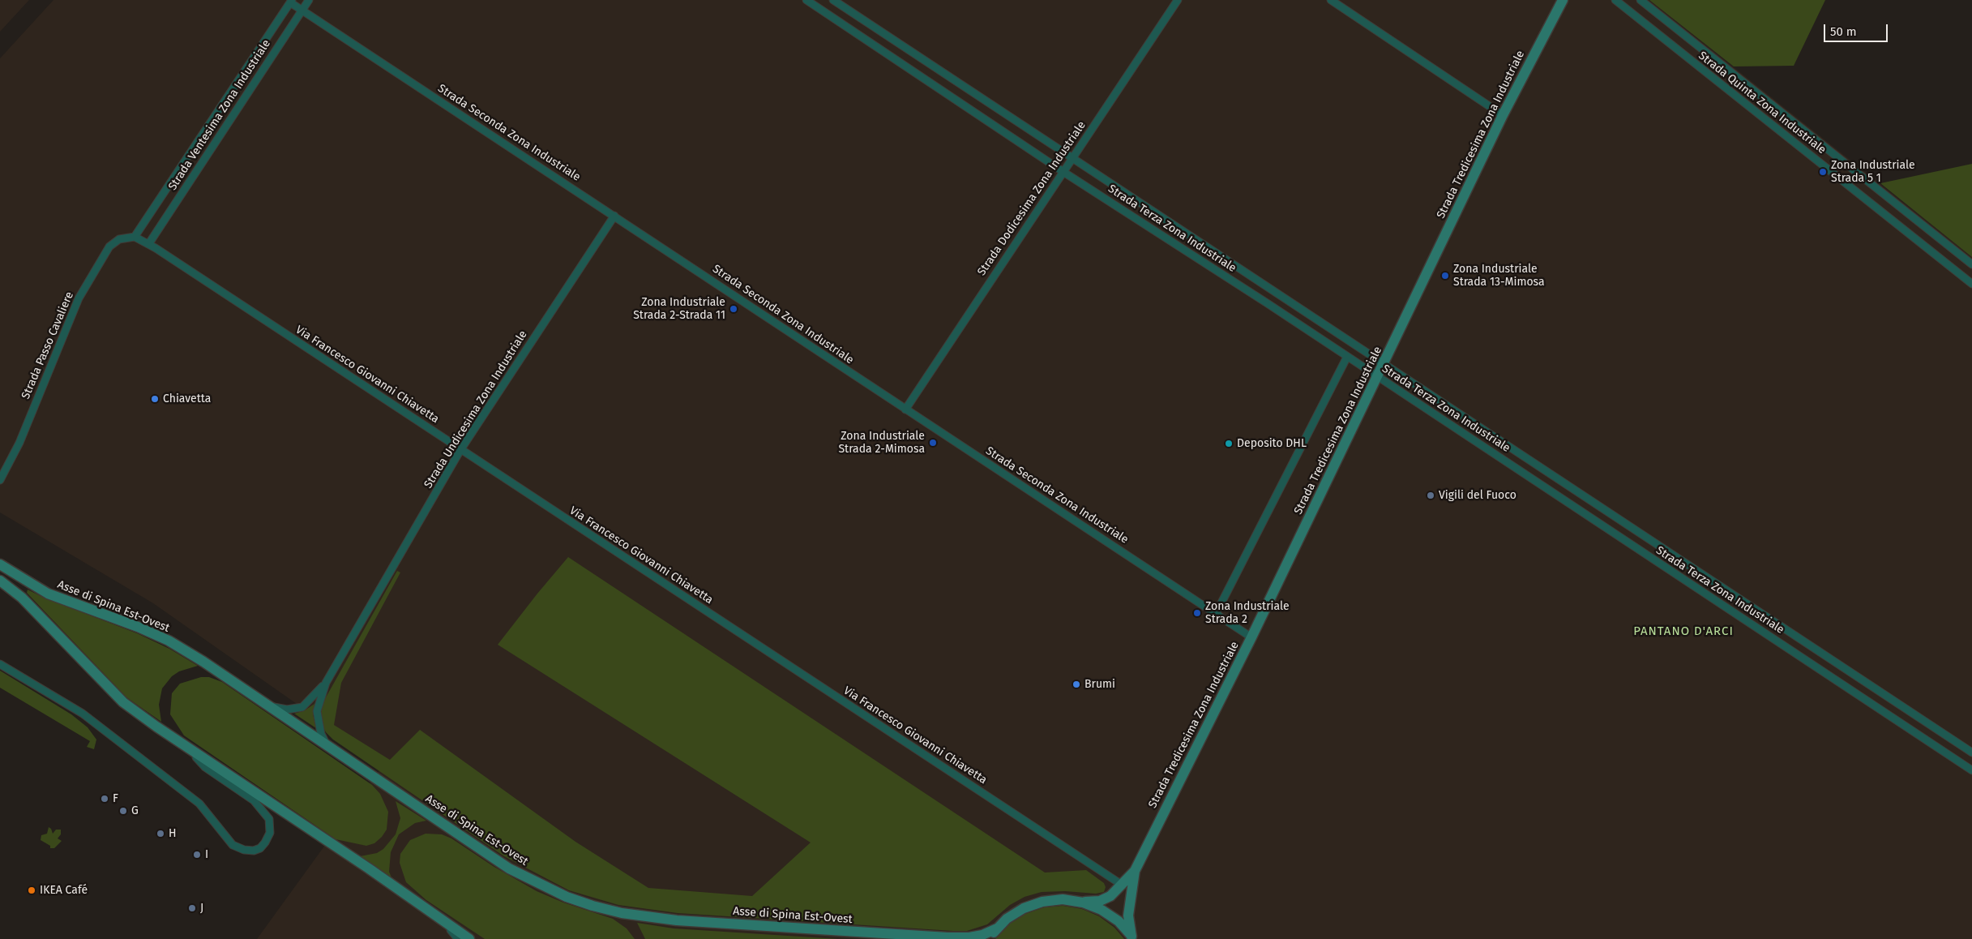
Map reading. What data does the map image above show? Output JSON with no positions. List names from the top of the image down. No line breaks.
{"streets":{"main road":["Strada Tredicesima Zona Industriale","Asse di Spina Est-Ovest"],"street":["Strada Quinta Zona Industriale","Strada Ventesima Zona Industriale","Strada Seconda Zona Industriale","Strada Dodicesima Zona Industriale","Strada Terza Zona Industriale","Strada Passo Cavaliere","Via Francesco Giovanni Chiavetta","Strada Undicesima Zona Industriale"]},"crossings":[["Strada Ventesima Zona Industriale","Strada Seconda Zona Industriale"],["Strada Ventesima Zona Industriale","Strada Passo Cavaliere"],["Strada Ventesima Zona Industriale","Via Francesco Giovanni Chiavetta"],["Strada Seconda Zona Industriale","Strada Tredicesima Zona Industriale"],["Strada Seconda Zona Industriale","Strada Dodicesima Zona Industriale"],["Strada Seconda Zona Industriale","Strada Undicesima Zona Industriale"],["Strada Tredicesima Zona Industriale","Strada Terza Zona Industriale"],["Strada Dodicesima Zona Industriale","Strada Terza Zona Industriale"],["Strada Passo Cavaliere","Via Francesco Giovanni Chiavetta"],["Via Francesco Giovanni Chiavetta","Strada Undicesima Zona Industriale"]],"districts":["PANTANO D'ARCI"],"places":["Zona Industriale Strada 5 1","Zona Industriale Strada 13-Mimosa","Zona Industriale Strada 2-Strada 11","Chiavetta","Zona Industriale Strada 2-Mimosa","Deposito DHL","Vigili del Fuoco","Zona Industriale Strada 2","Brumi","F","G","H","I","IKEA Café","J"],"scale_bar":"50 m"}
